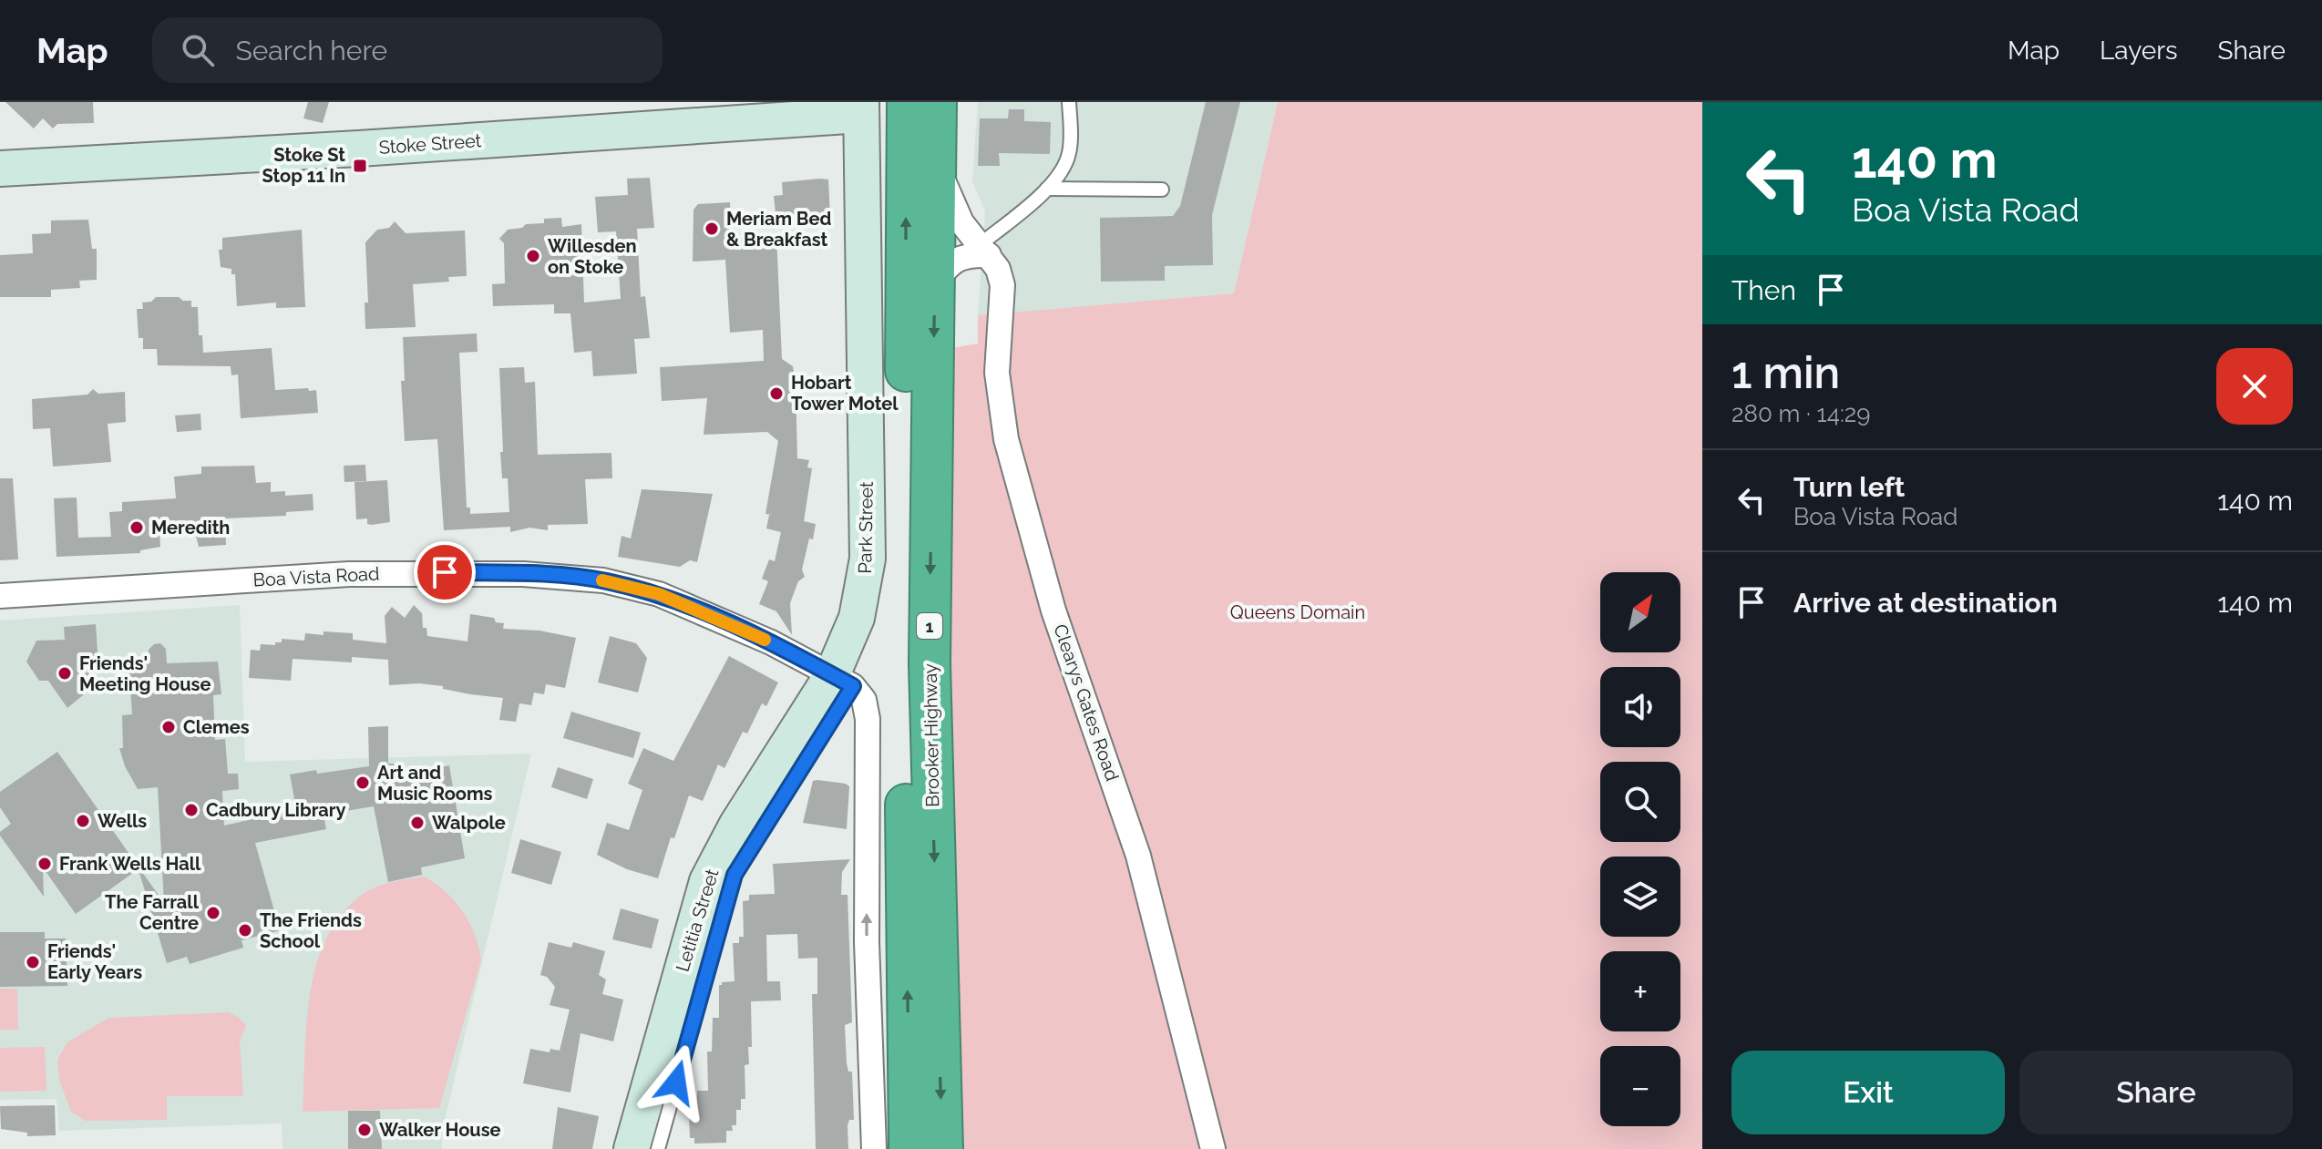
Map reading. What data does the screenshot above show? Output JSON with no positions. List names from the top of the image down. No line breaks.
{"streets":{"highway":["1","Brooker Highway"],"street":["Stoke Street","Park Street","Boa Vista Road","Clearys Gates Road","Letitia Street"]},"crossings":[["Stoke Street","Park Street"],["Park Street","Boa Vista Road"],["Park Street","Letitia Street"],["Boa Vista Road","Letitia Street"],["Clearys Gates Road","Brooker Highway"]],"parks":["Queens Domain"],"places":{"transit":["Stoke St Stop 11 In"],"other":["Meriam Bed & Breakfast","Willesden on Stoke","Hobart Tower Motel","Meredith","Friends' Meeting House","Clemes","Art and Music Rooms","Cadbury Library","Wells","Walpole","Frank Wells Hall","The Farrall Centre","The Friends School","Friends' Early Years","Walker House"]},"north":"top right","page":{"header":"Map","search":"Search here","nav":["Map","Layers","Share"],"turn":["140 m","Boa Vista Road"],"then":"Then","heading":["1 min","280 m · 14:29"],"list":[{"name":"Turn left","note":"Boa Vista Road","value":"140 m"},{"name":"Arrive at destination","value":"140 m"}],"map_buttons":["+","−"],"buttons":["Exit","Share"]}}
